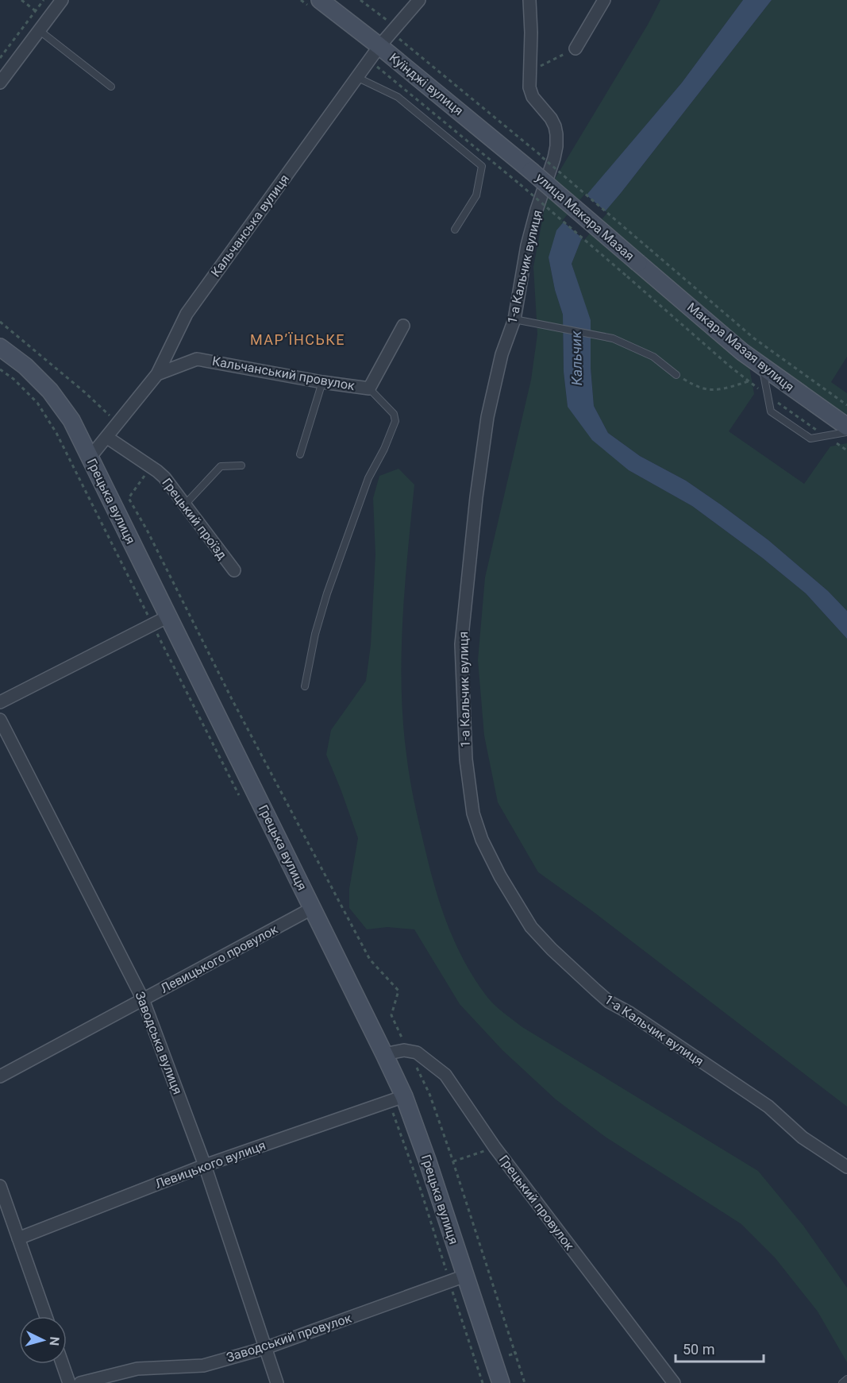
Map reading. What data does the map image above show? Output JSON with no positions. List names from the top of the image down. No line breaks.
{"streets":{"street":["Куїнджі вулиця","улица Макара Мазая","Кальчанська вулиця","1-а Кальчик вулиця","Макара Мазая вулиця","Кальчанський провулок","Грецька вулиця","Грецький проїзд","Левицького провулок","Заводська вулиця","Левицького вулиця","Грецький провулок","Заводський провулок"]},"crossings":[["Куїнджі вулиця","улица Макара Мазая"],["Куїнджі вулиця","Кальчанська вулиця"],["улица Макара Мазая","Макара Мазая вулиця"],["Кальчанська вулиця","Кальчанський провулок"],["Кальчанська вулиця","Грецька вулиця"],["Кальчанська вулиця","Грецький проїзд"],["Грецька вулиця","Левицького провулок"],["Грецька вулиця","Левицького вулиця"],["Грецька вулиця","Заводський провулок"],["Левицького провулок","Заводська вулиця"],["Заводська вулиця","Левицького вулиця"],["Заводська вулиця","Заводський провулок"]],"districts":["МАР’ЇНСЬКЕ"],"water":["Кальчик"],"scale_bar":"50 m","north":"right"}
